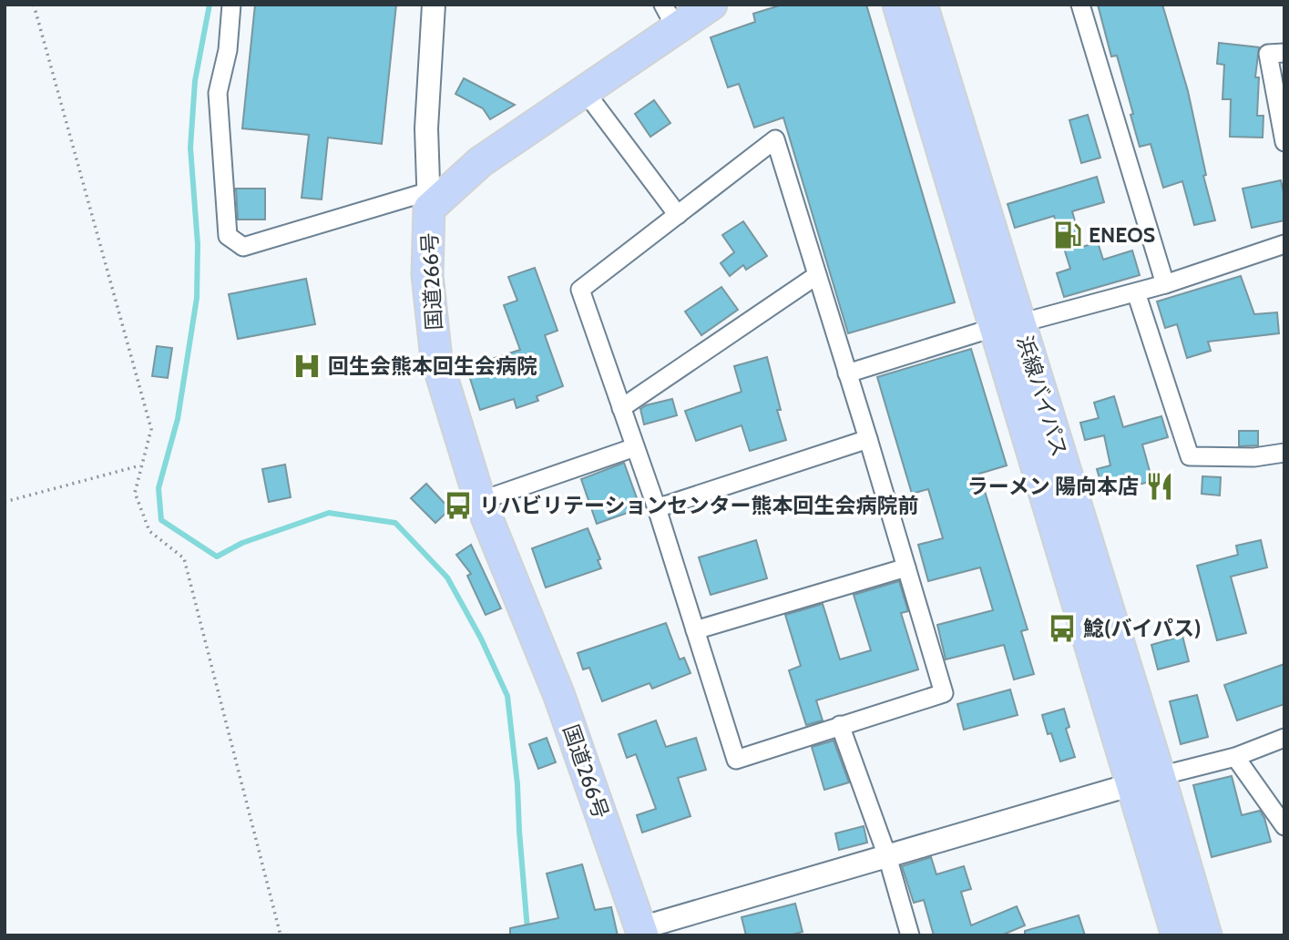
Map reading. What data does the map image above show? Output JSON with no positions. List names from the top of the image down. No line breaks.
{"streets":{"highway":["国道266号","浜線バイパス"]},"places":{"fuel station":["ENEOS"],"hospital":["回生会熊本回生会病院"],"restaurant":["ラーメン 陽向本店"],"bus stop":["リハビリテーションセンター熊本回生会病院前","鯰(バイパス)"]}}
